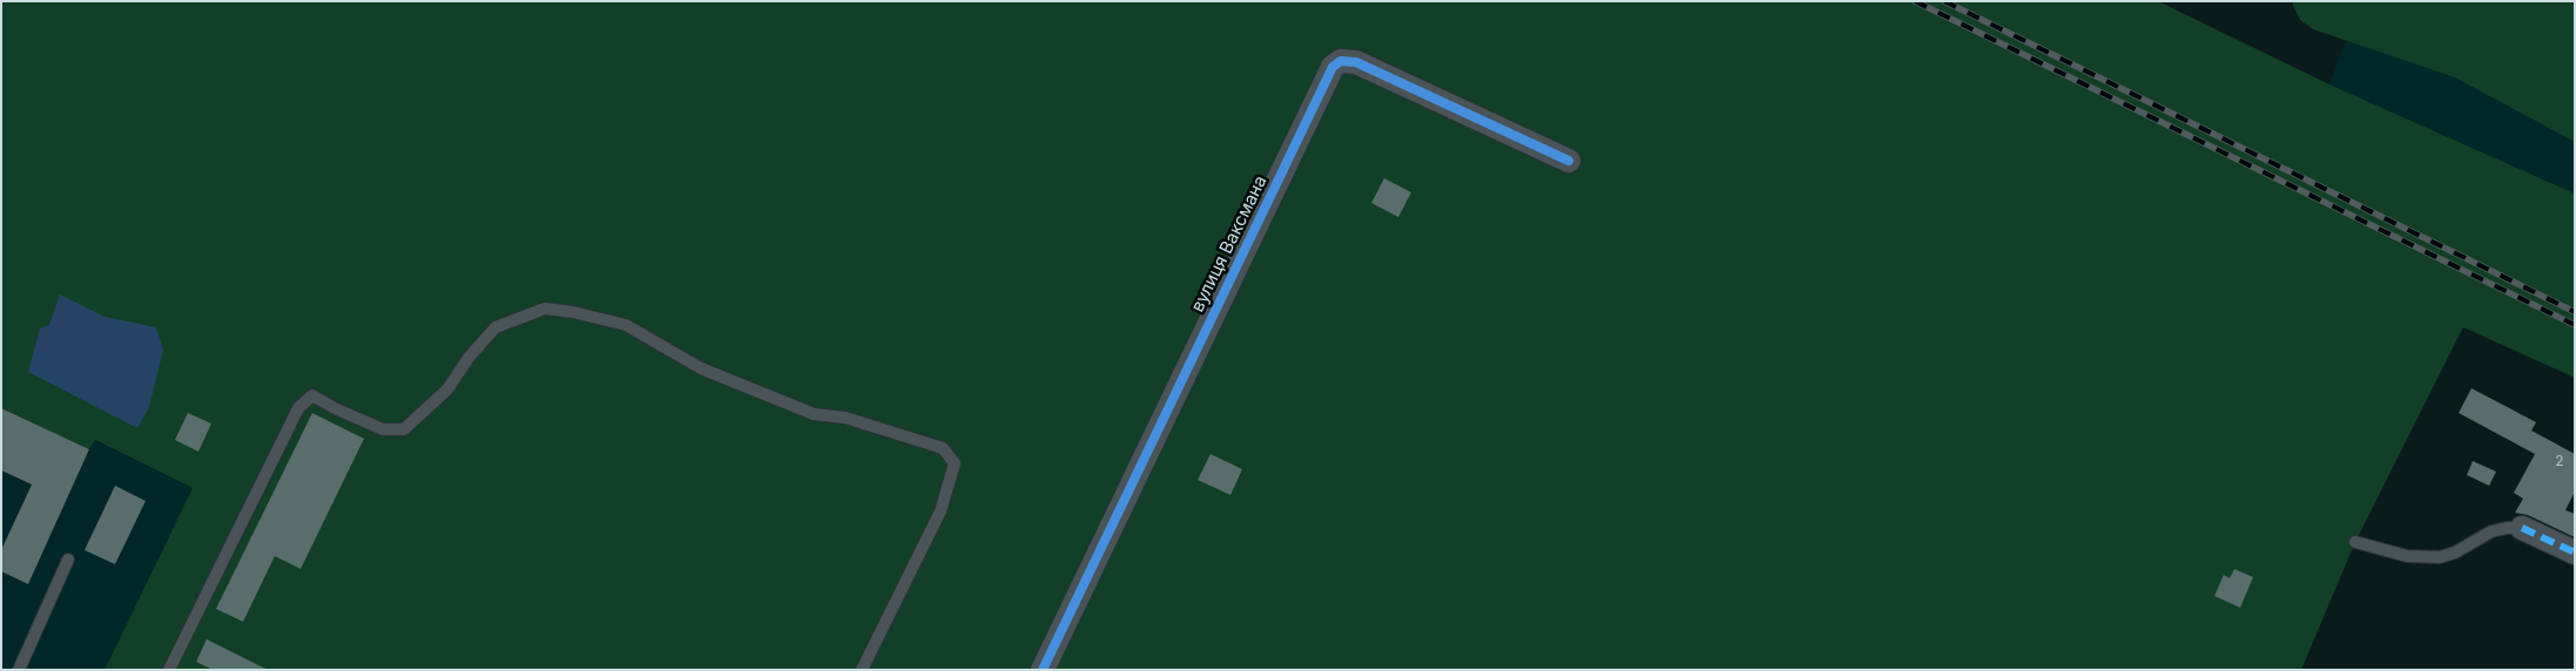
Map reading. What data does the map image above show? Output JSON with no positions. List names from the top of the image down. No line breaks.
{"streets":{"street":["вулиця Ваксмана"]},"house_numbers":["2"]}
